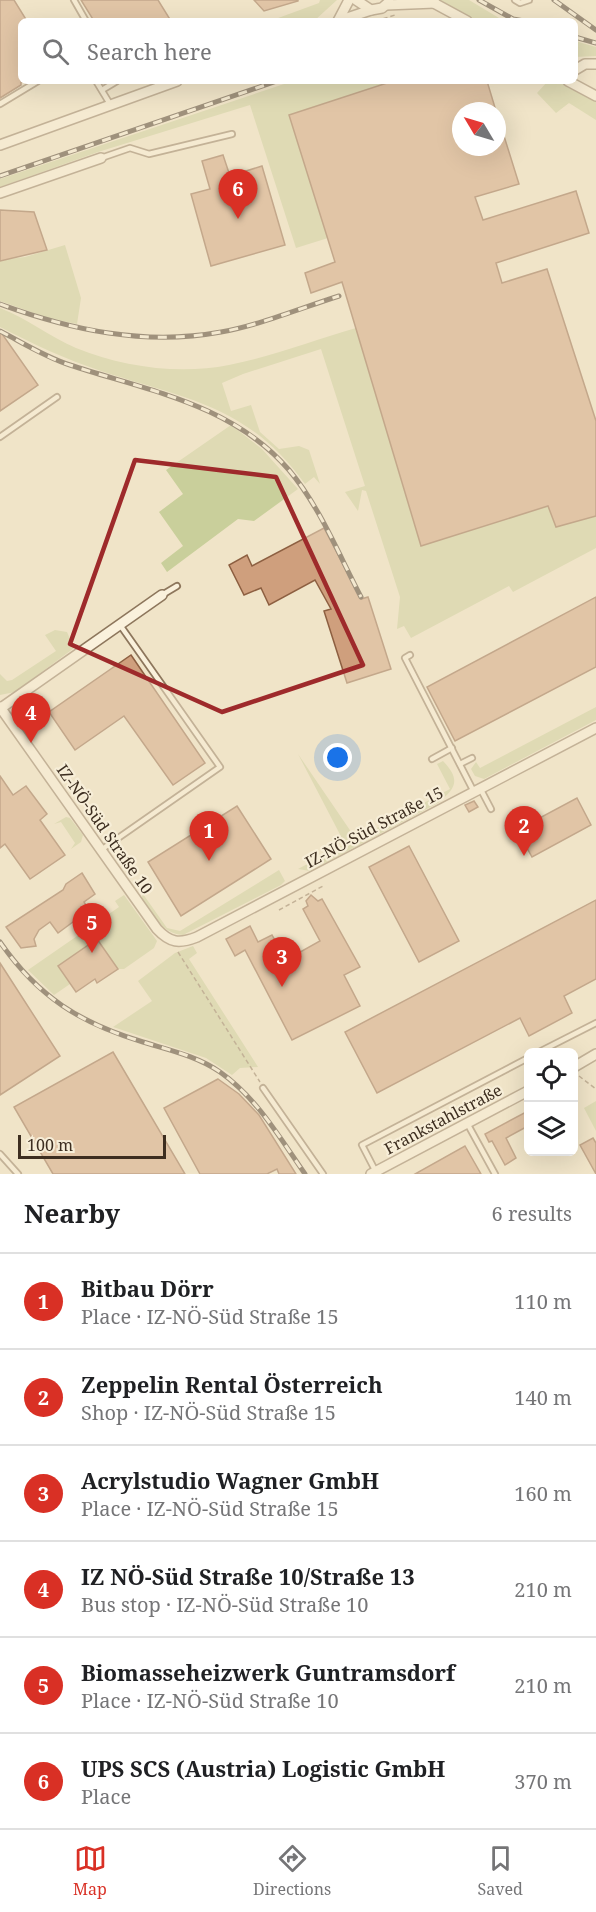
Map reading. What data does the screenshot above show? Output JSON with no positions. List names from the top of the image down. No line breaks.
{"streets":{"street":["IZ-NÖ-Süd Straße 15","IZ-NÖ-Süd Straße 10","Frankstahlstraße"]},"crossings":[["IZ-NÖ-Süd Straße 15","IZ-NÖ-Süd Straße 10"]],"scale_bar":"100 m","north":"top left","page":{"search":"Search here","pins":["6","4","2","1","5","3"],"scale":"100 m","heading":["Nearby","6 results"],"list":[{"mark":"1","name":"Bitbau Dörr","note":"Place · IZ-NÖ-Süd Straße 15","value":"110 m"},{"mark":"2","name":"Zeppelin Rental Österreich","note":"Shop · IZ-NÖ-Süd Straße 15","value":"140 m"},{"mark":"3","name":"Acrylstudio Wagner GmbH","note":"Place · IZ-NÖ-Süd Straße 15","value":"160 m"},{"mark":"4","name":"IZ NÖ-Süd Straße 10/Straße 13","note":"Bus stop · IZ-NÖ-Süd Straße 10","value":"210 m"},{"mark":"5","name":"Biomasseheizwerk Guntramsdorf","note":"Place · IZ-NÖ-Süd Straße 10","value":"210 m"},{"mark":"6","name":"UPS SCS (Austria) Logistic GmbH","note":"Place","value":"370 m"}],"nav":["Map","Directions","Saved"]}}
